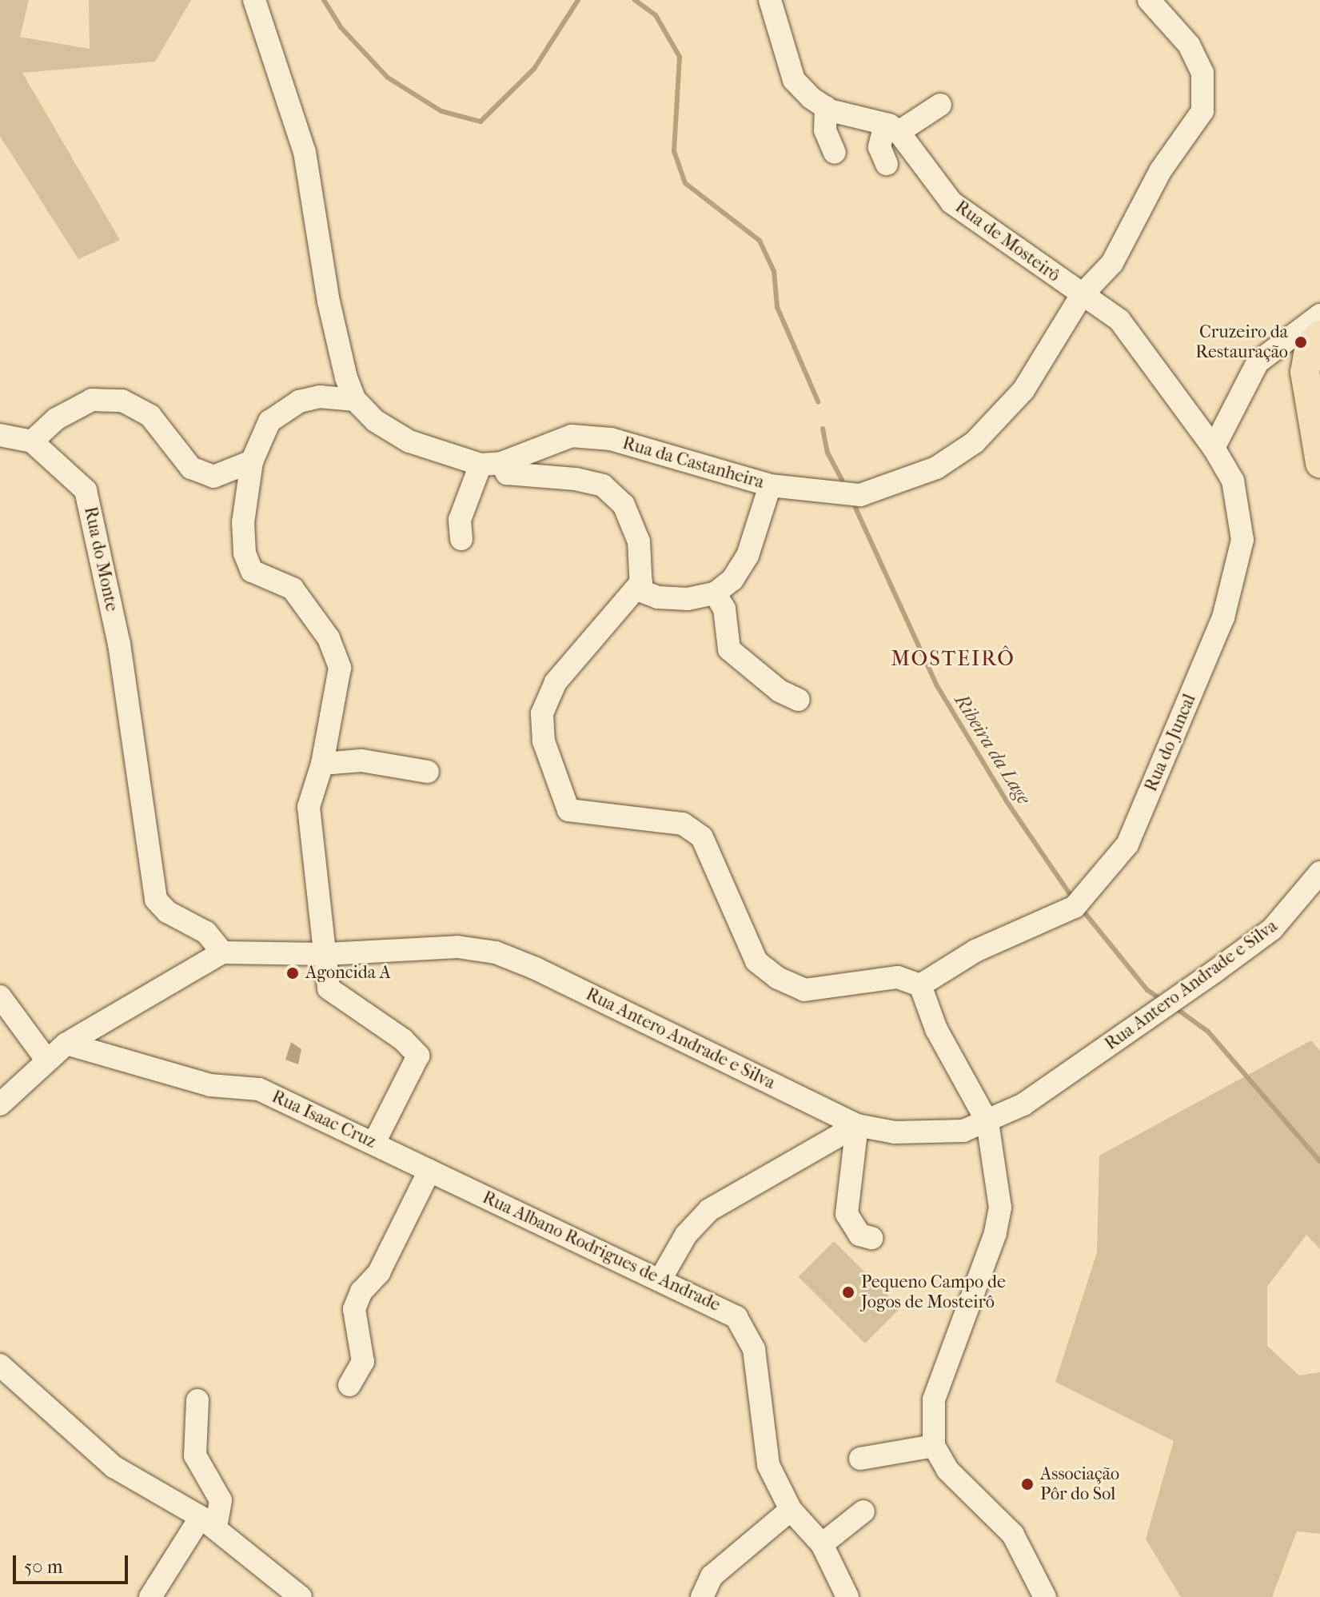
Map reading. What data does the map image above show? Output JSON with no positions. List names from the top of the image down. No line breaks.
{"streets":{"street":["Rua de Mosteirô","Rua da Castanheira","Rua do Monte","Rua do Juncal","Rua Antero Andrade e Silva","Rua Isaac Cruz","Rua Albano Rodrigues de Andrade"]},"crossings":[["Rua de Mosteirô","Rua da Castanheira"],["Rua de Mosteirô","Rua do Juncal"],["Rua da Castanheira","Rua do Juncal"],["Rua do Monte","Rua Antero Andrade e Silva"],["Rua Isaac Cruz","Rua Albano Rodrigues de Andrade"]],"districts":["MOSTEIRÔ"],"water":["Ribeira da Lage"],"places":["Cruzeiro da Restauração","Agoncida A","Pequeno Campo de Jogos de Mosteirô","Associação Pôr do Sol"],"scale_bar":"50 m"}
